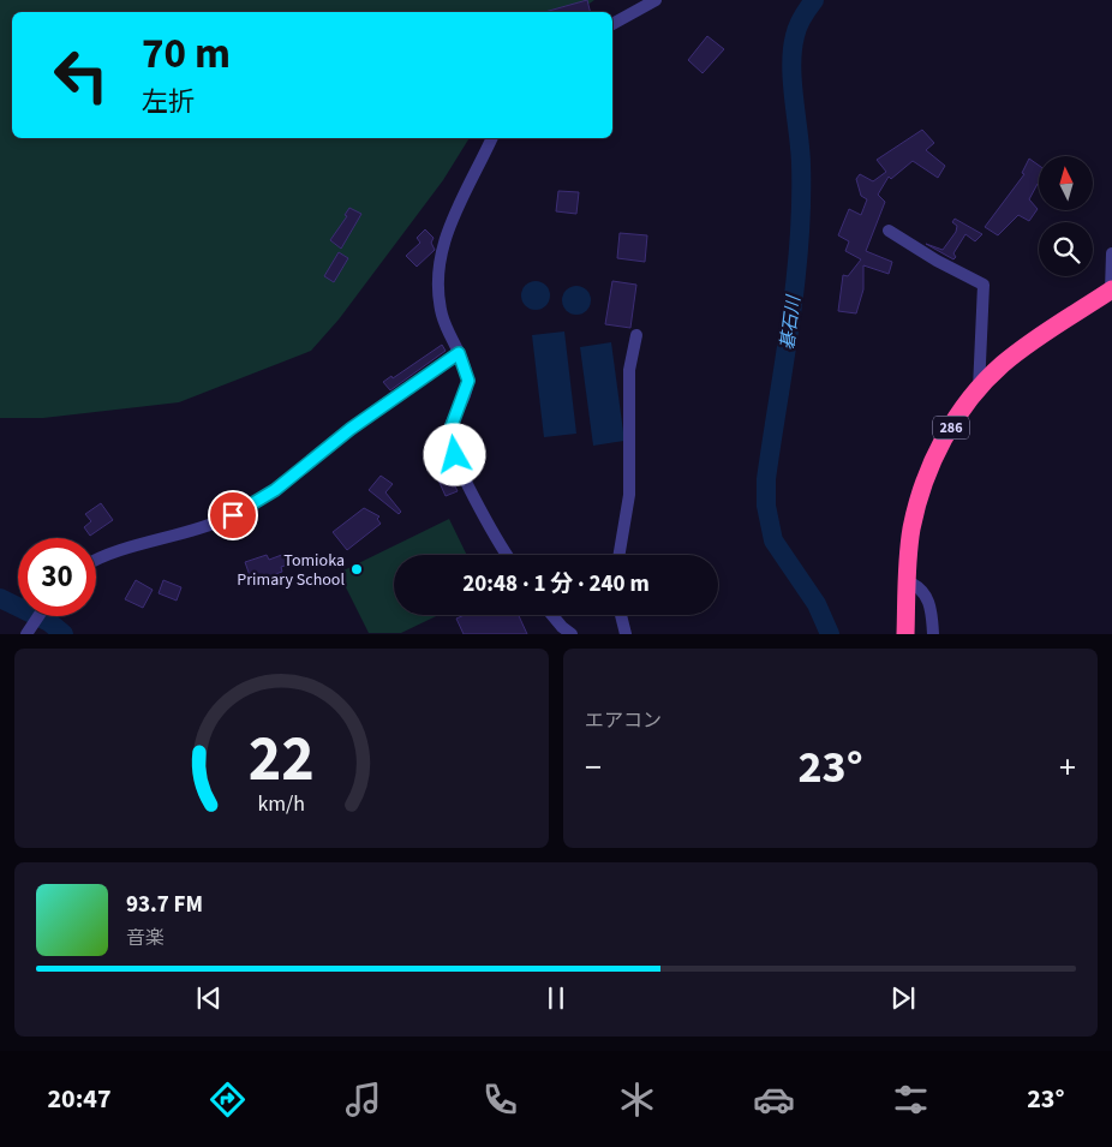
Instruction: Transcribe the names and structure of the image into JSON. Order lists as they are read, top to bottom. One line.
{"streets":{"highway":["286"]},"water":["碁石川"],"places":["Tomioka Primary School"],"north":"top","page":{"turn":["70 m","左折"],"limit":"30","trip":"20:48 · 1 分 · 240 m","tile":"エアコン","heat":["−","23°","+"],"song":["93.7 FM","音楽"],"tabs":["20:47","23°"],"gauge":["22","km/h"]}}
